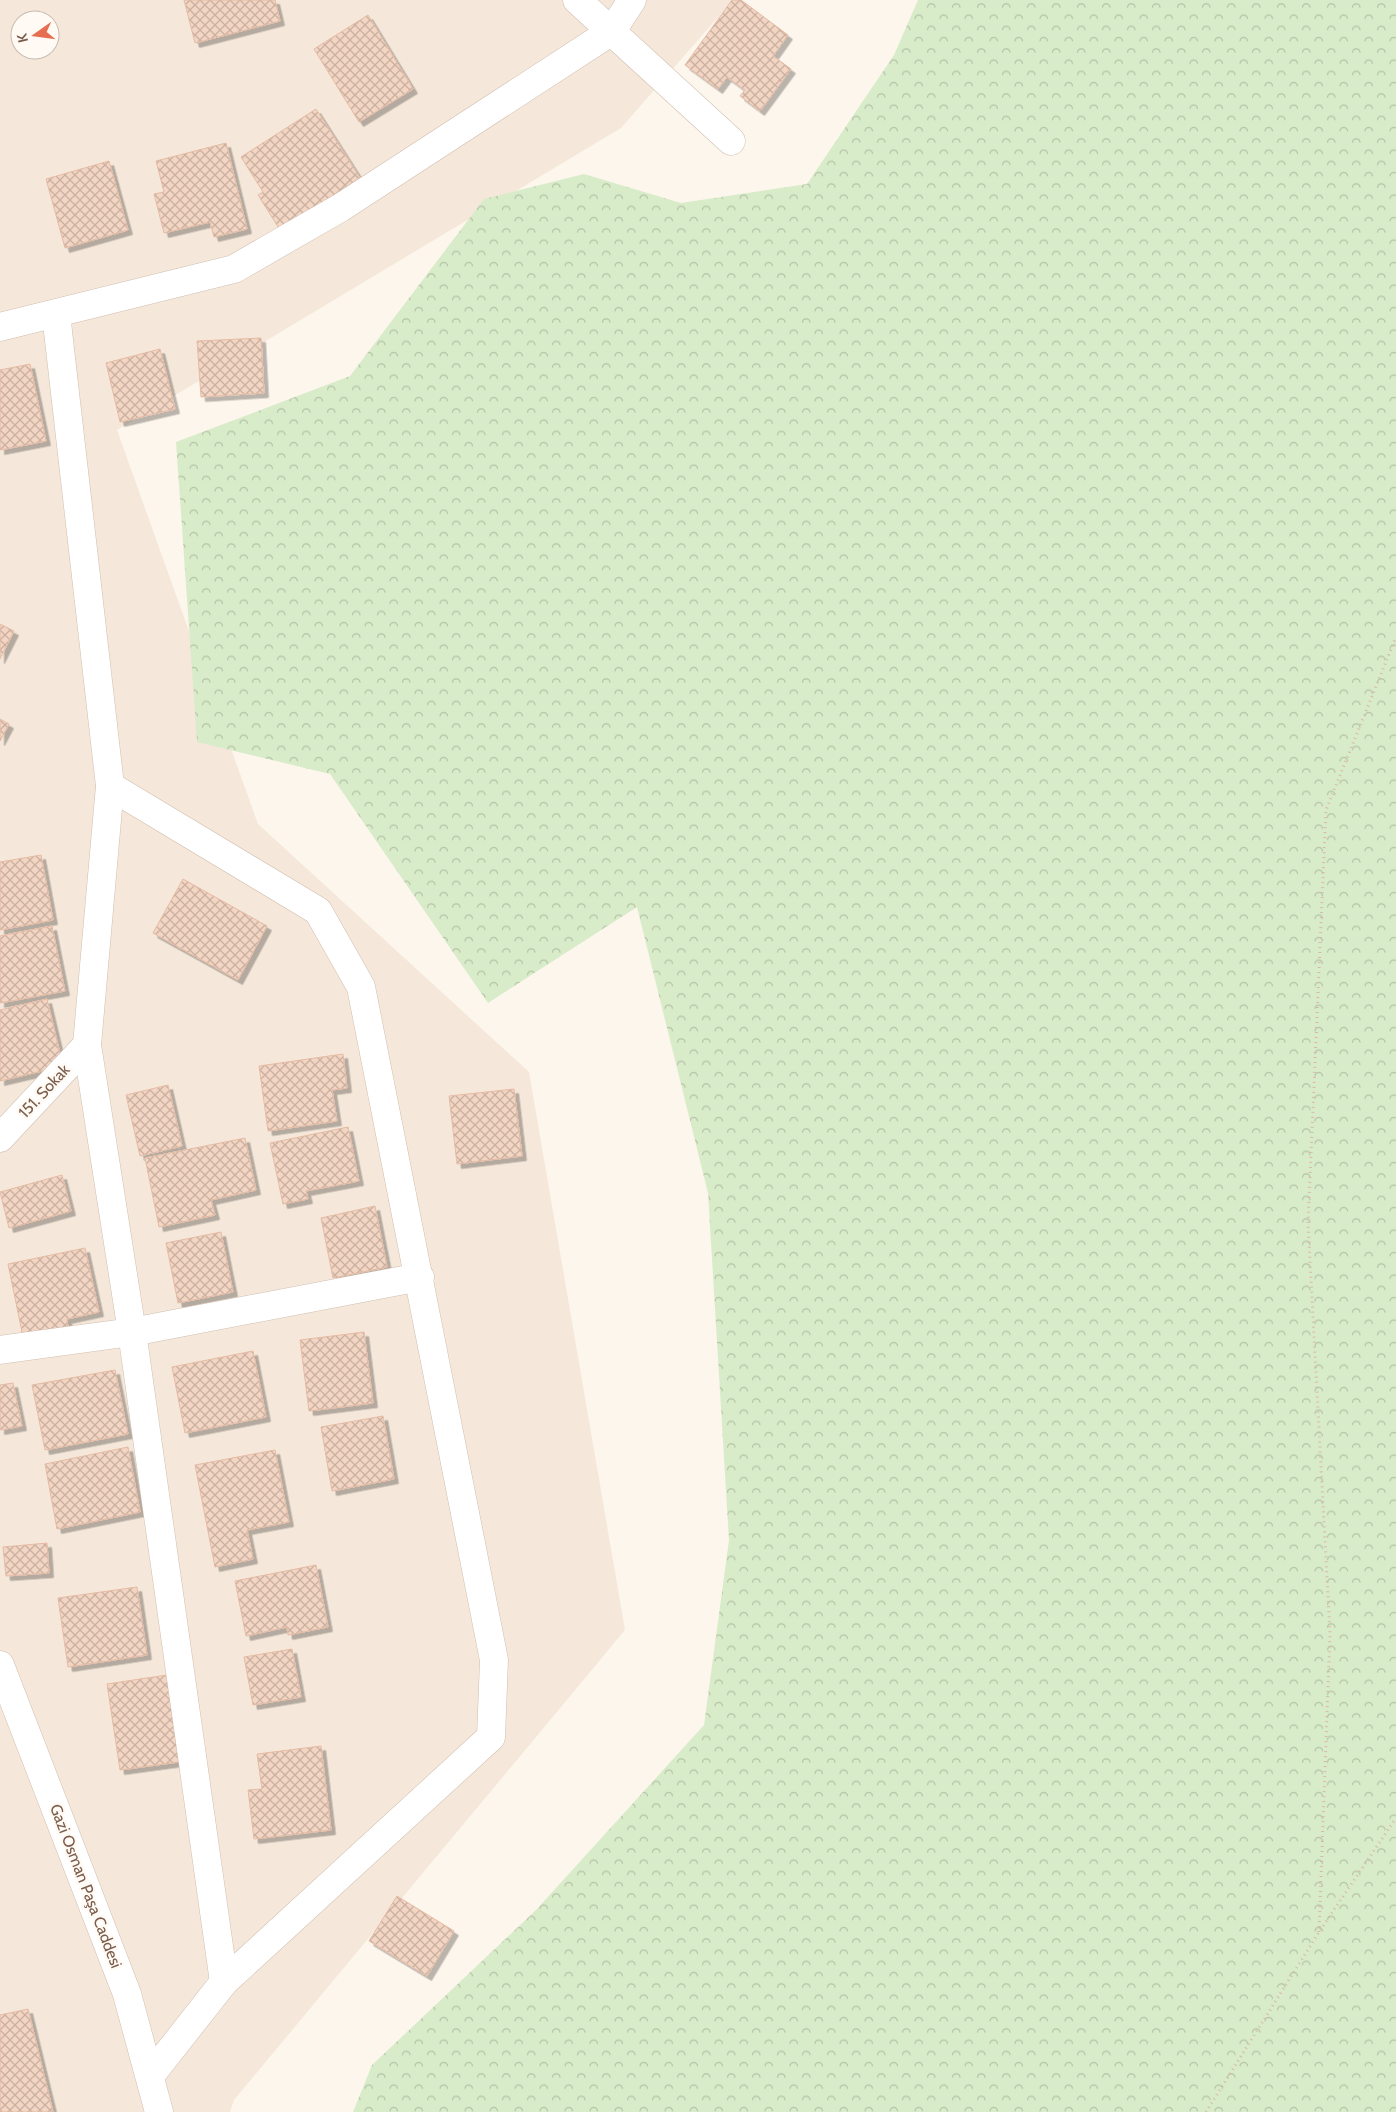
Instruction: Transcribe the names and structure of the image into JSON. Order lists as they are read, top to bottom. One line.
{"streets":{"street":["151. Sokak","Gazi Osman Paşa Caddesi"]},"north":"left"}
